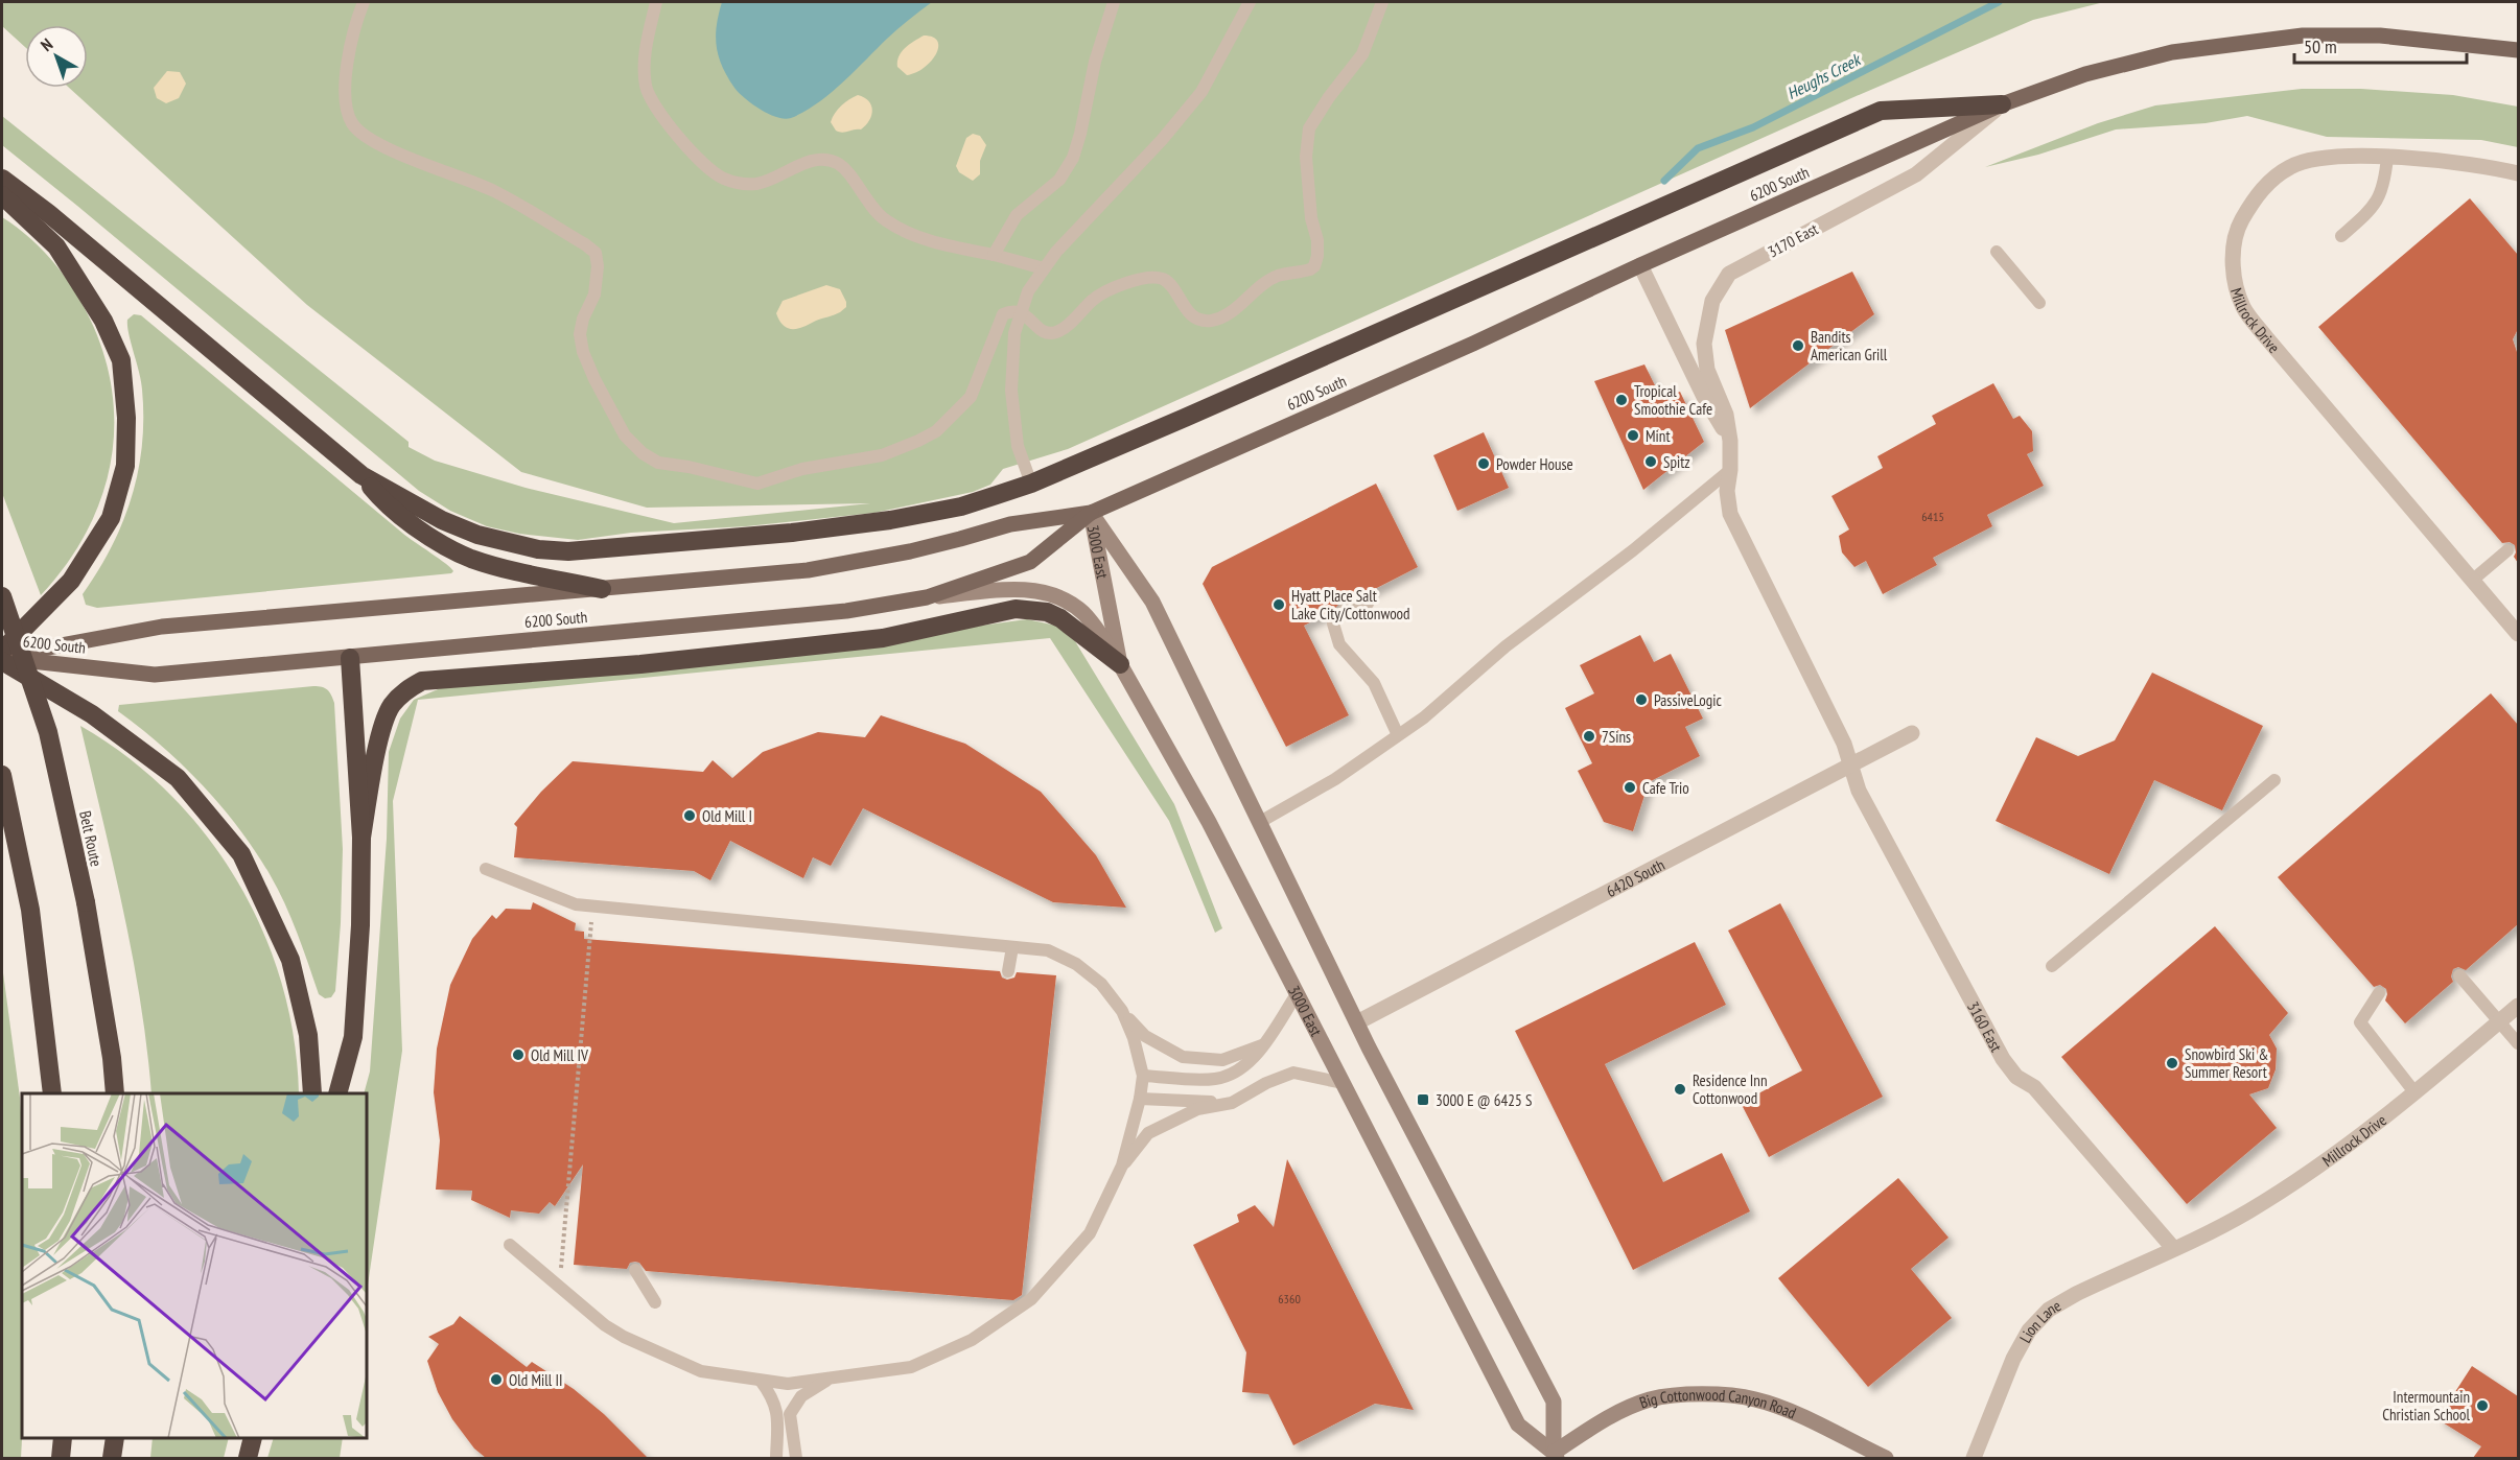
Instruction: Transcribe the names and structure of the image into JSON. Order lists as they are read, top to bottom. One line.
{"streets":{"highway":["Belt Route"],"main road":["6200 South","3000 East","Big Cottonwood Canyon Road"],"street":["3170 East","Millrock Drive","6420 South","3160 East","Lion Lane"]},"crossings":[["6200 South","3170 East"],["6200 South","3000 East"],["3170 East","6420 South"],["3170 East","3160 East"],["Millrock Drive","3160 East"],["Millrock Drive","Lion Lane"],["3000 East","6420 South"],["3000 East","Big Cottonwood Canyon Road"],["6420 South","3160 East"],["3160 East","Lion Lane"]],"water":["Heughs Creek"],"places":{"other":["Bandits American Grill","Tropical Smoothie Cafe","Mint","Spitz","Powder House","Hyatt Place Salt Lake City/Cottonwood","PassiveLogic","7Sins","Cafe Trio","Old Mill I","Old Mill IV","Snowbird Ski & Summer Resort","Residence Inn Cottonwood","Old Mill II","Intermountain Christian School"],"transit":["3000 E @ 6425 S"]},"house_numbers":["6415","6360"],"scale_bar":"50 m","north":"top left"}
